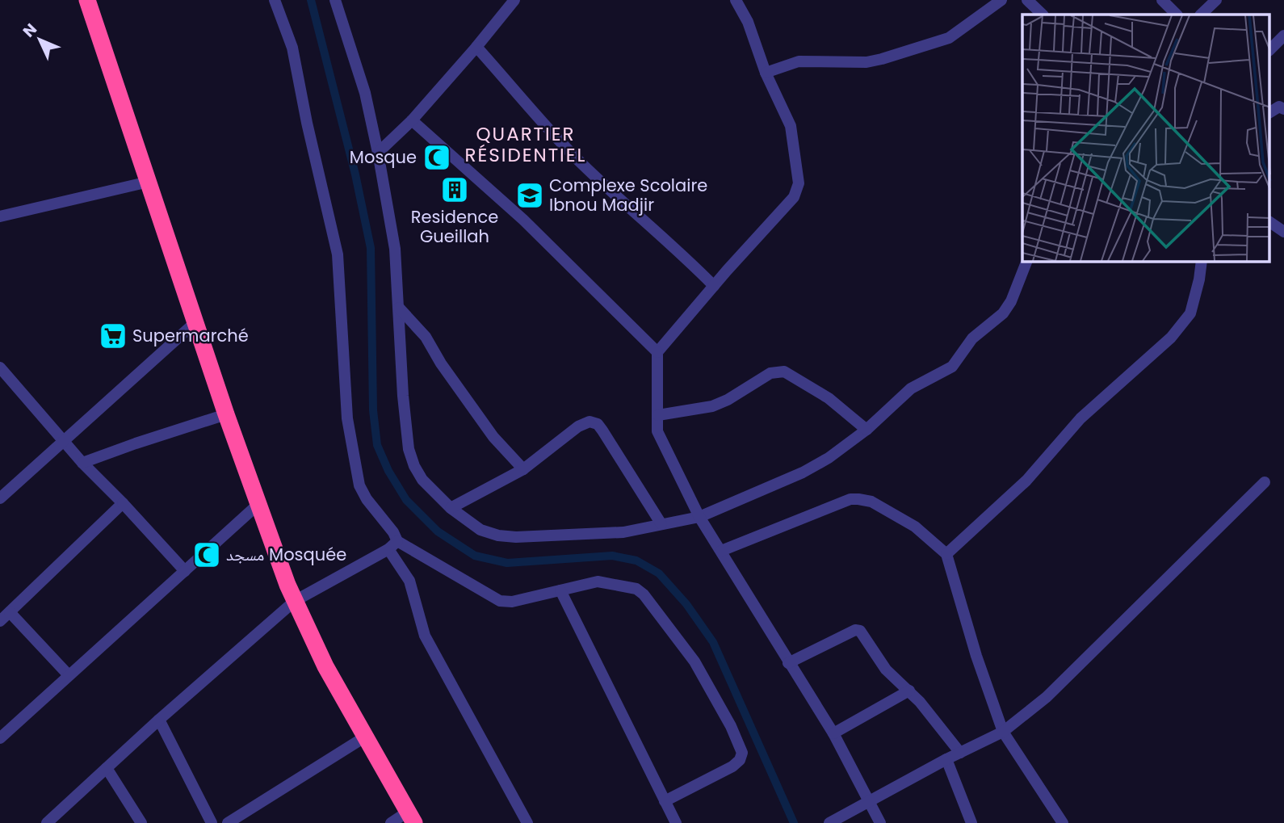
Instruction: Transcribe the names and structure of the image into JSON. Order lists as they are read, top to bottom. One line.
{"districts":["QUARTIER RÉSIDENTIEL"],"places":{"mosque":["Mosque","مسجد Mosquée"],"building":["Residence Gueillah"],"school or university":["Complexe Scolaire Ibnou Madjir"],"supermarket":["Supermarché"]},"north":"top left"}
